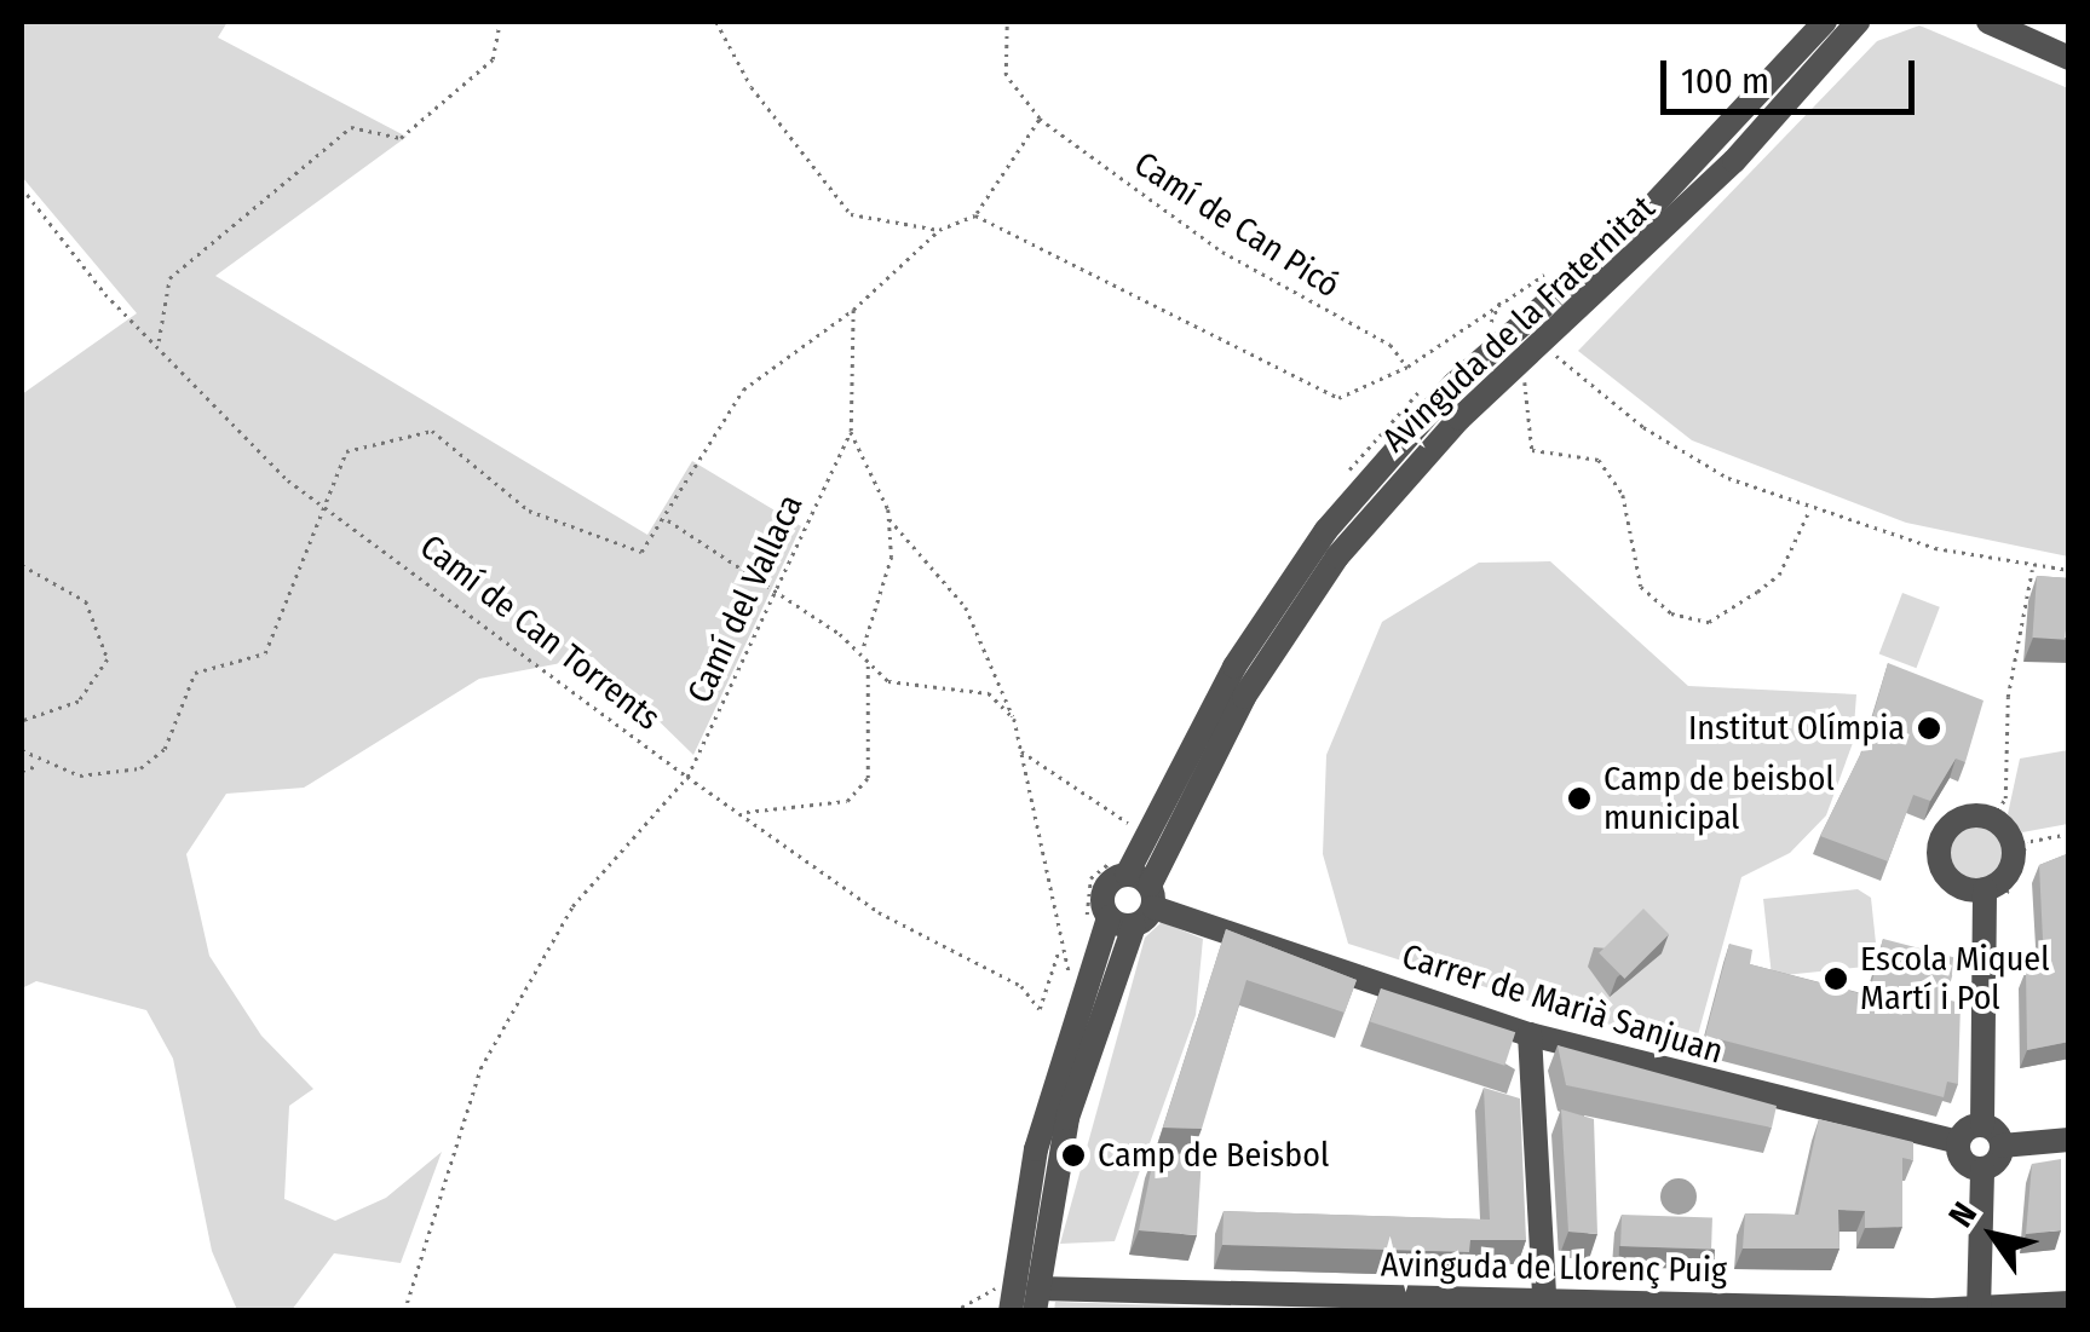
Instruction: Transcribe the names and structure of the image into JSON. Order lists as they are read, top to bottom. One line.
{"streets":{"street":["Avinguda de la Fraternitat","Carrer de Marià Sanjuan","Avinguda de Llorenç Puig"],"path":["Camí de Can Picó","Camí del Vallaca","Camí de Can Torrents"]},"crossings":[["Avinguda de la Fraternitat","Carrer de Marià Sanjuan"],["Avinguda de la Fraternitat","Avinguda de Llorenç Puig"],["Camí del Vallaca","Camí de Can Torrents"]],"places":["Institut Olímpia","Camp de beisbol municipal","Escola Miquel Martí i Pol","Camp de Beisbol"],"scale_bar":"100 m","north":"top left"}
